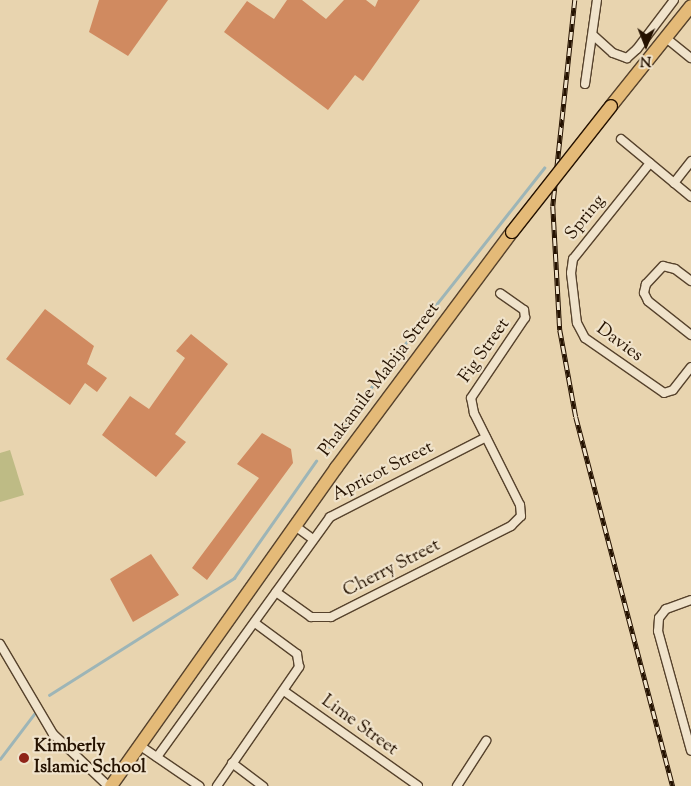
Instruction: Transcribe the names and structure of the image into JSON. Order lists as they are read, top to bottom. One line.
{"streets":{"highway":["Phakamile Mabija Street"],"street":["Spring","Davies","Fig Street","Apricot Street","Cherry Street","Lime Street"]},"crossings":[["Spring","Davies"],["Fig Street","Apricot Street"],["Fig Street","Cherry Street"],["Apricot Street","Cherry Street"]],"places":["Kimberly Islamic School"],"north":"bottom"}
